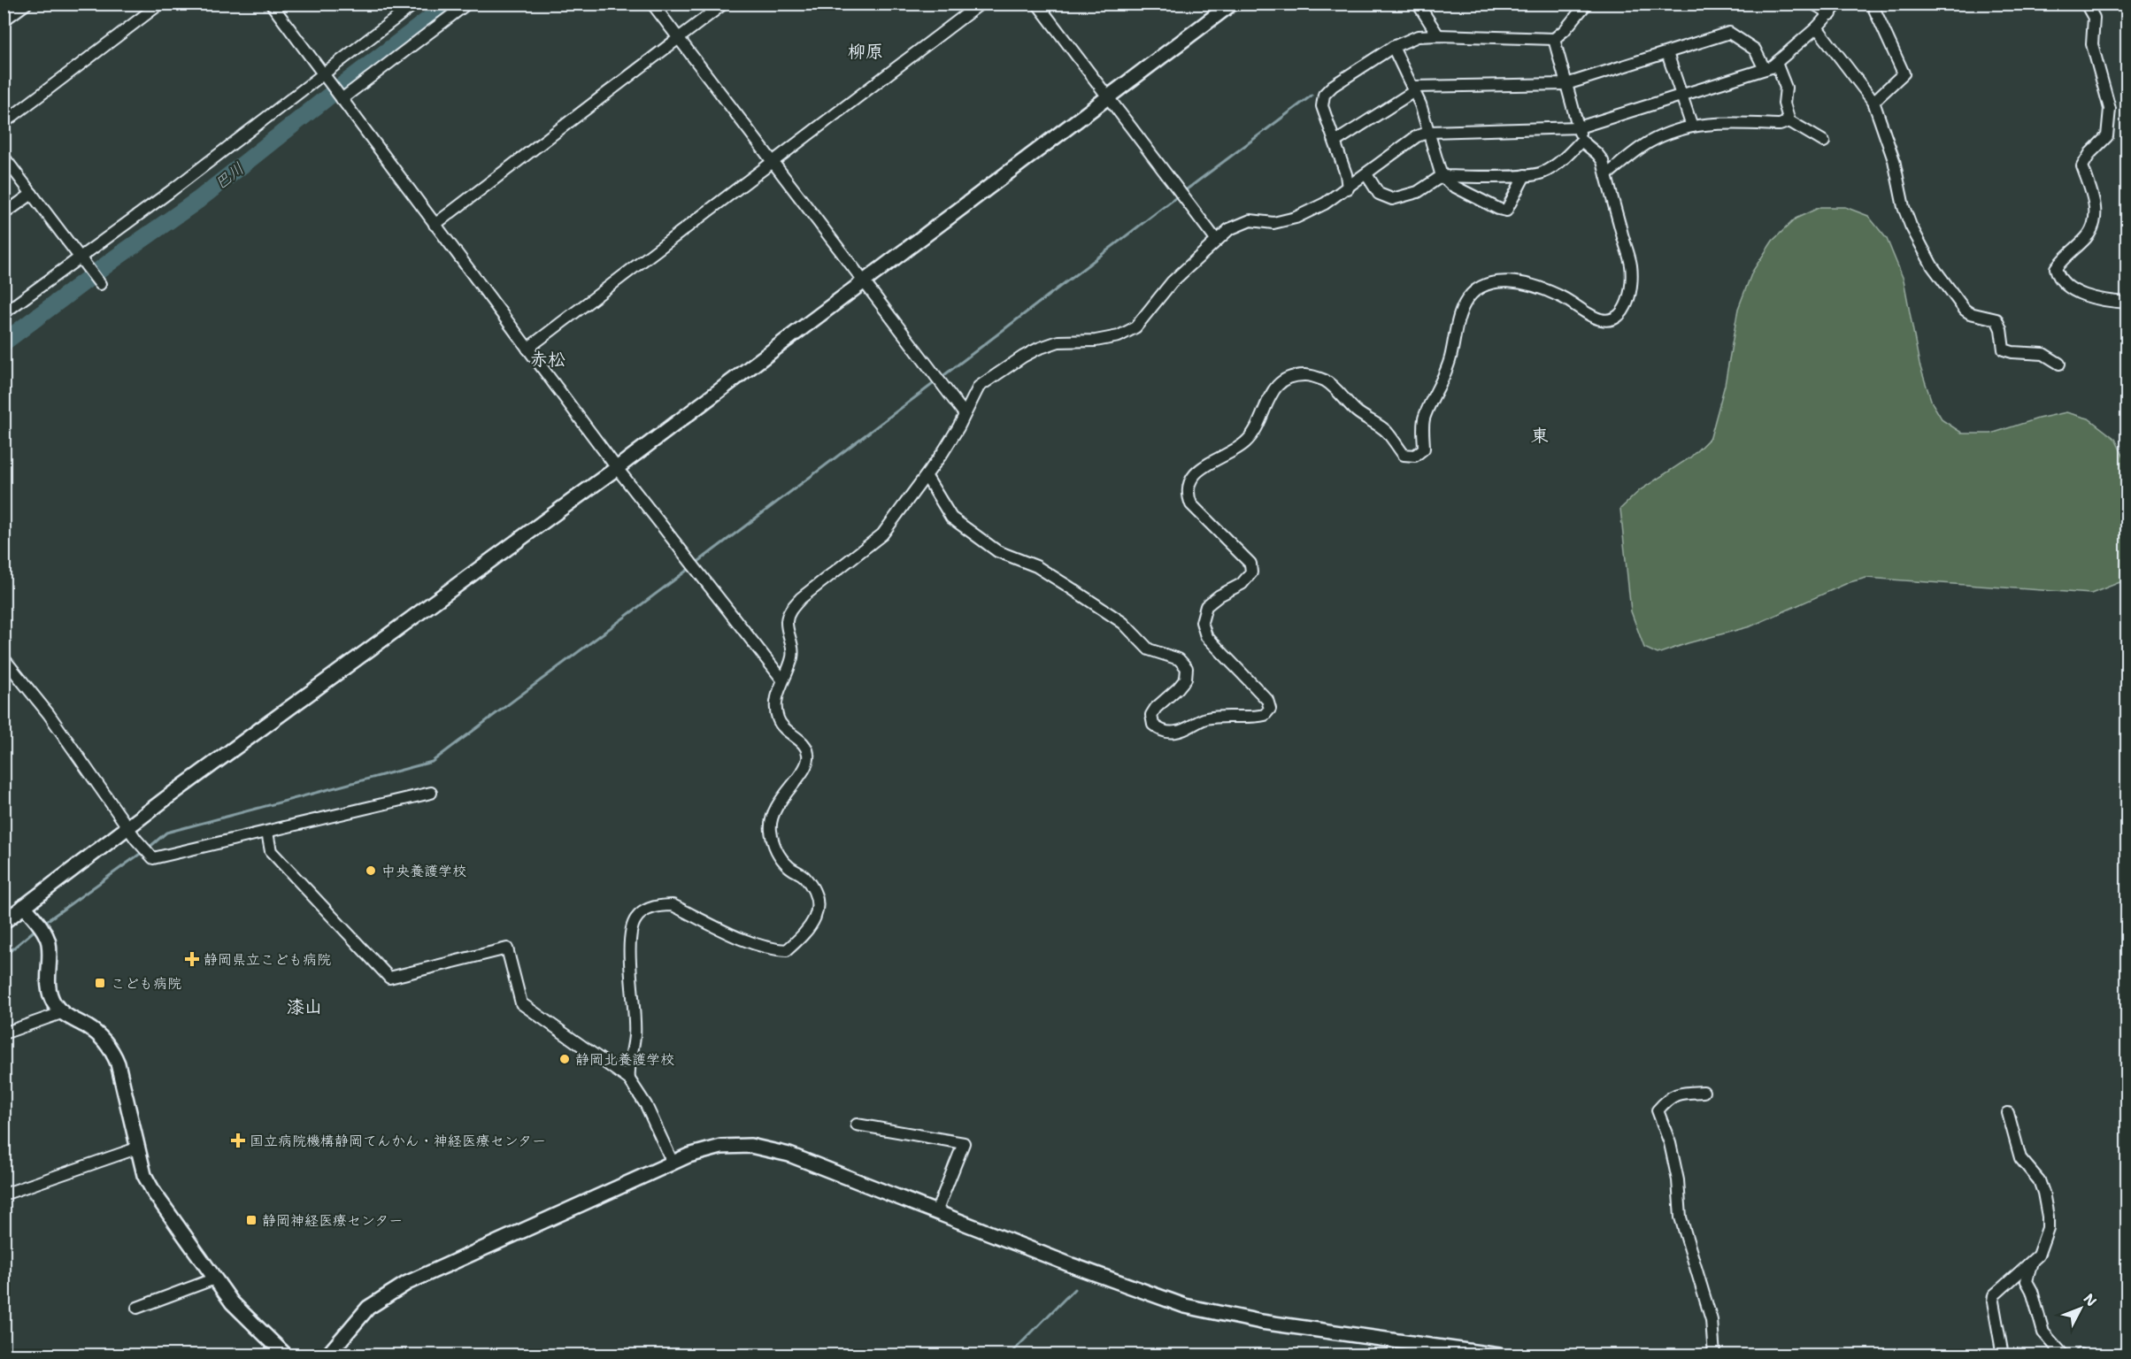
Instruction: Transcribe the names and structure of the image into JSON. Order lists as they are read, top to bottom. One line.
{"districts":["柳原","赤松","東","漆山"],"water":["巴川"],"places":{"other":["中央養護学校","静岡北養護学校"],"health":["静岡県立こども病院","国立病院機構静岡てんかん・神経医療センター"],"transit":["こども病院","静岡神経医療センター"]},"north":"top right"}
